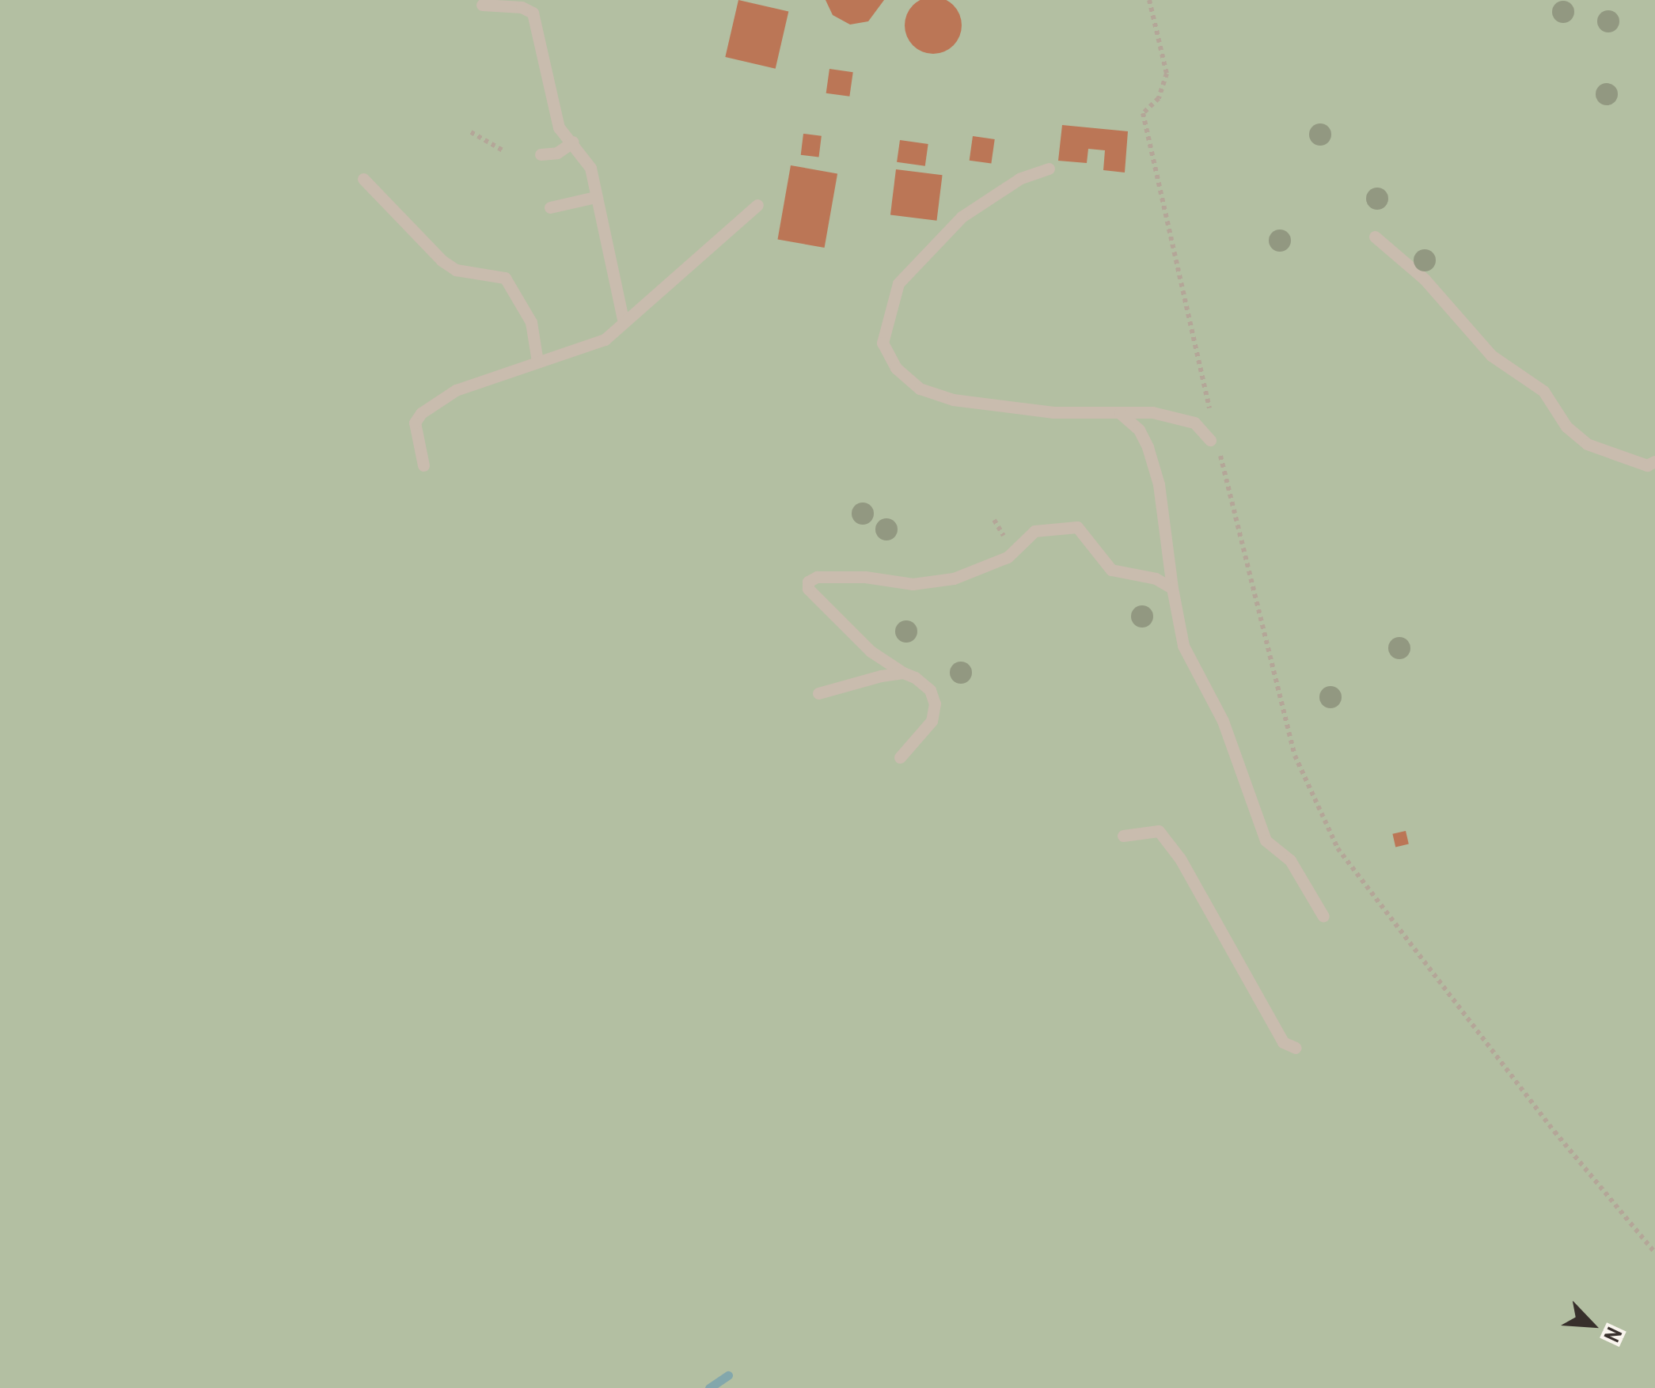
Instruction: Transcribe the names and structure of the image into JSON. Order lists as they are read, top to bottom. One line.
{"north":"bottom right"}
